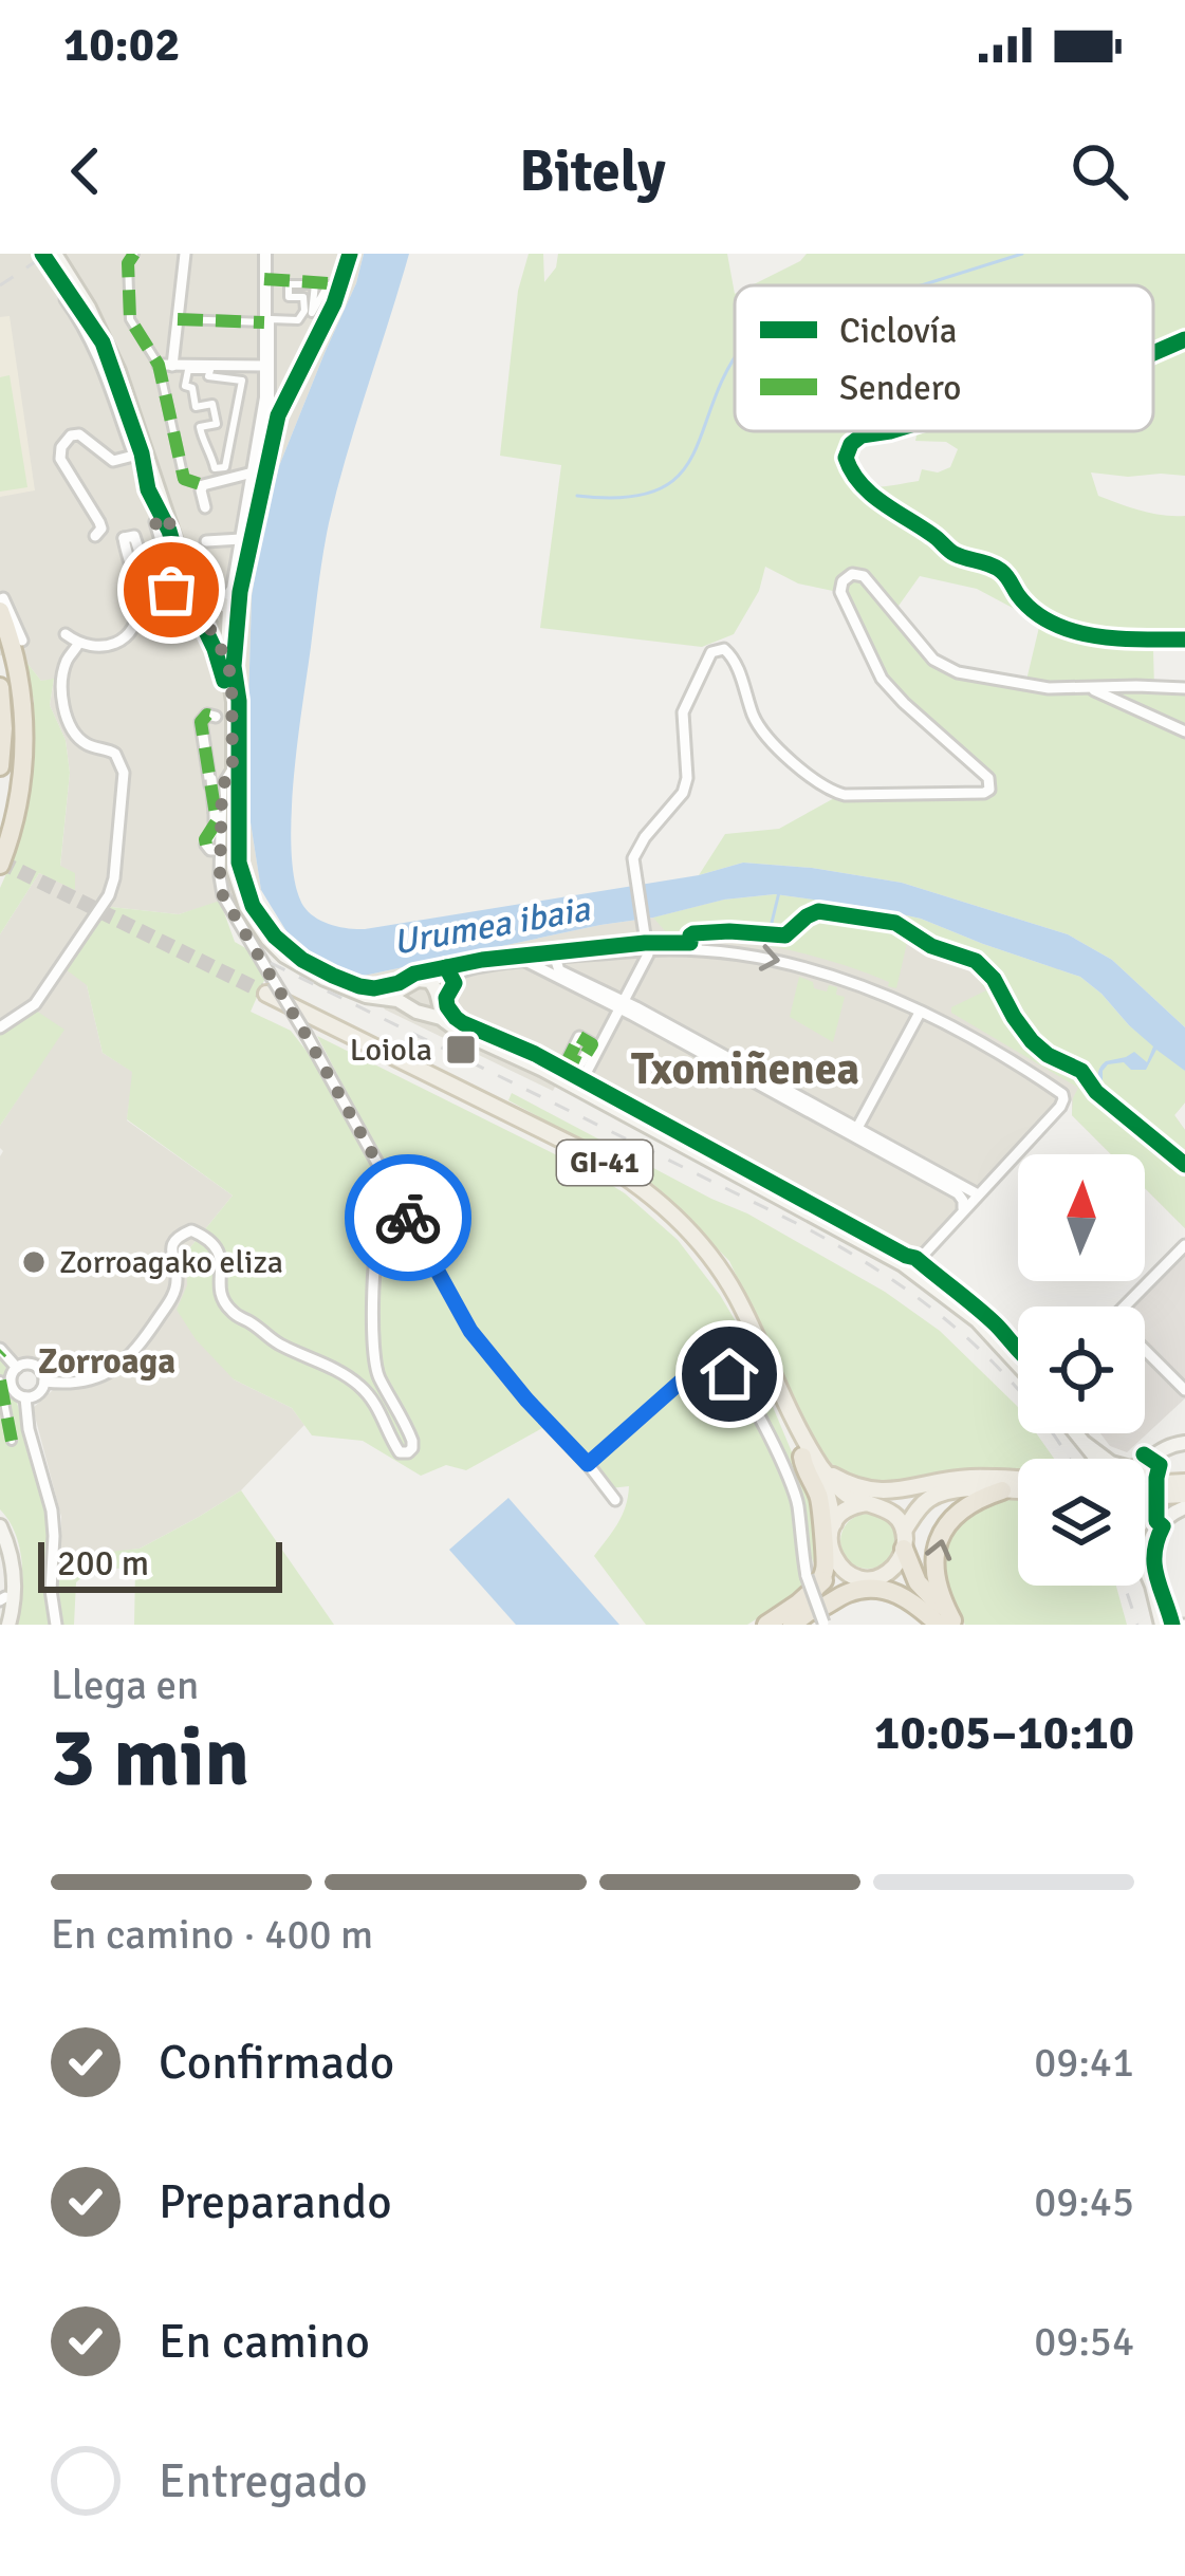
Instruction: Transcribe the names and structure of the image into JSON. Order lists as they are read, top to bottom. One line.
{"streets":{"highway":["GI-41"]},"districts":["Txomiñenea","Zorroaga"],"water":["Urumea ibaia"],"places":{"transit":["Loiola"],"other":["Zorroagako eliza"]},"legend":["Ciclovía","Sendero"],"scale_bar":"200 m","north":"top","page":{"status":"10:02","header":"Bitely","scale":"200 m","heading":["3 min","Llega en","10:05–10:10"],"bar":"En camino · 400 m","list":[["Confirmado","09:41"],["Preparando","09:45"],["En camino","09:54"],"Entregado"]}}
